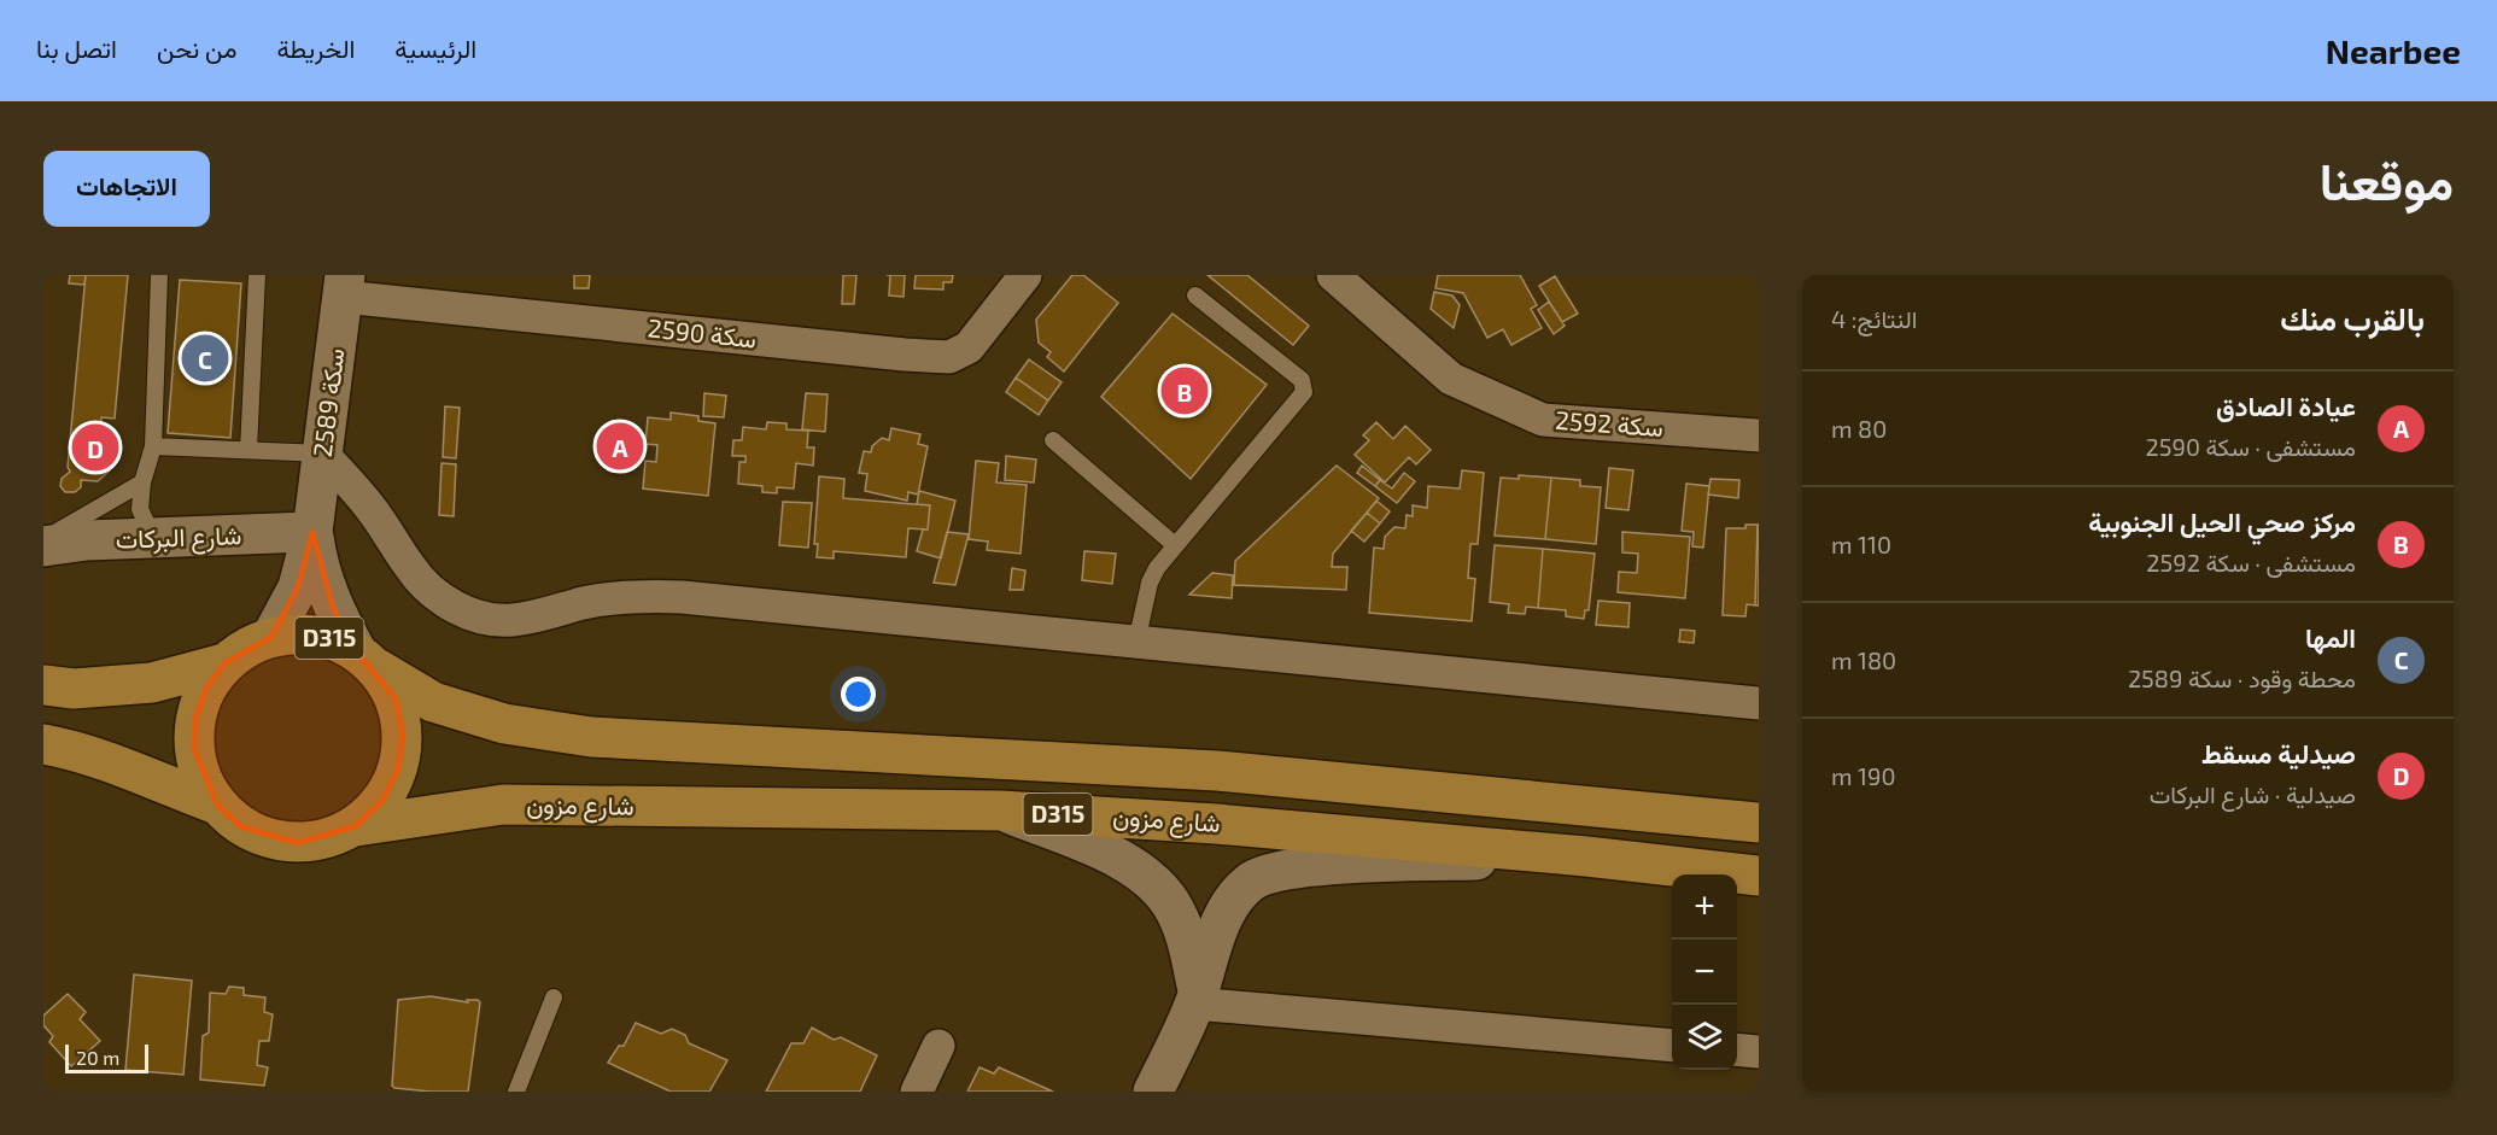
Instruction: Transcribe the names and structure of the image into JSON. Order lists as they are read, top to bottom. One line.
{"streets":{"main road":["D315","شارع مزون"],"street":["سكة 2590","سكة 2589","سكة 2592","شارع البركات"]},"crossings":[["سكة 2590","سكة 2589"],["سكة 2589","شارع البركات"],["سكة 2589","D315"],["سكة 2589","شارع مزون"],["D315","شارع مزون"]],"scale_bar":"20 m","page":{"header":"Nearbee","nav":["الرئيسية","الخريطة","من نحن","اتصل بنا"],"title":"موقعنا","buttons":"الاتجاهات","heading":["بالقرب منك","النتائج: 4"],"pins":["C","B","A","D"],"list":[{"mark":"A","name":"عيادة الصادق","note":"مستشفى · سكة 2590","value":"80 m"},{"mark":"B","name":"مركز صحي الحيل الجنوبية","note":"مستشفى · سكة 2592","value":"110 m"},{"mark":"C","name":"المها","note":"محطة وقود · سكة 2589","value":"180 m"},{"mark":"D","name":"صيدلية مسقط","note":"صيدلية · شارع البركات","value":"190 m"}],"map_buttons":["+","−"],"scale":"20 m"}}
